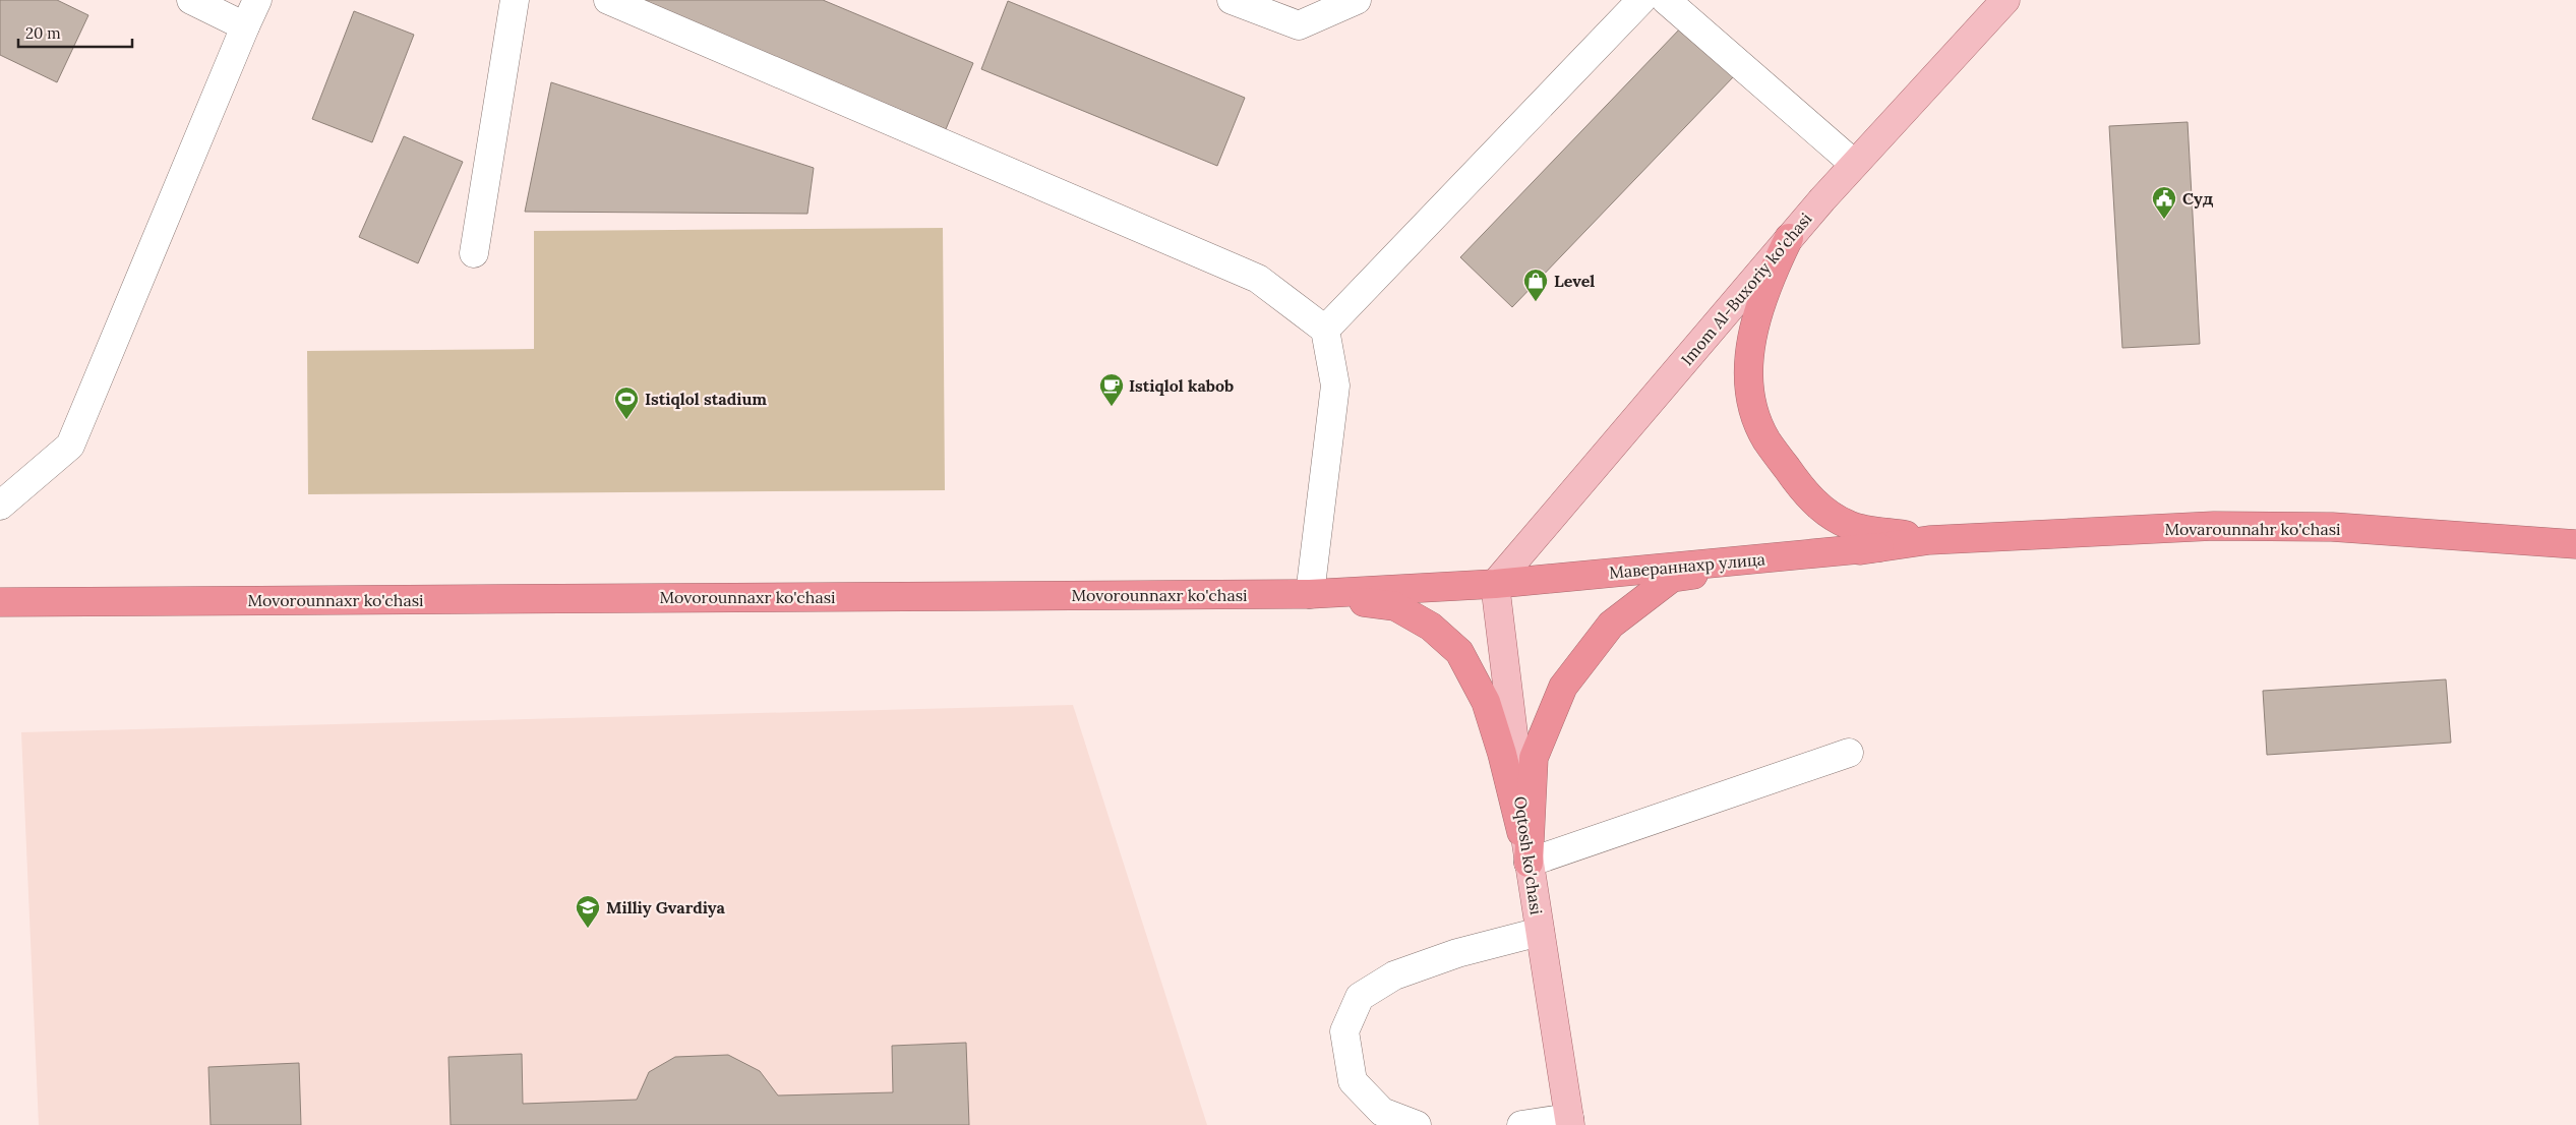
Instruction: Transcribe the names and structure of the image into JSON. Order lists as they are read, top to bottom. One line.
{"streets":{"highway":["Movarounnahr ko'chasi","Мавераннахр улица","Movorounnaxr ko'chasi"],"main road":["Imom Al-Buxoriy ko'chasi","Oqtosh ko'chasi"]},"crossings":[["Imom Al-Buxoriy ko'chasi","Мавераннахр улица"],["Imom Al-Buxoriy ko'chasi","Movorounnaxr ko'chasi"],["Imom Al-Buxoriy ko'chasi","Oqtosh ko'chasi"],["Мавераннахр улица","Movorounnaxr ko'chasi"],["Мавераннахр улица","Oqtosh ko'chasi"],["Movorounnaxr ko'chasi","Oqtosh ko'chasi"]],"places":{"public building":["Суд"],"shop":["Level"],"cafe":["Istiqlol kabob"],"sports":["Istiqlol stadium"],"school or university":["Milliy Gvardiya"]},"scale_bar":"20 m"}
